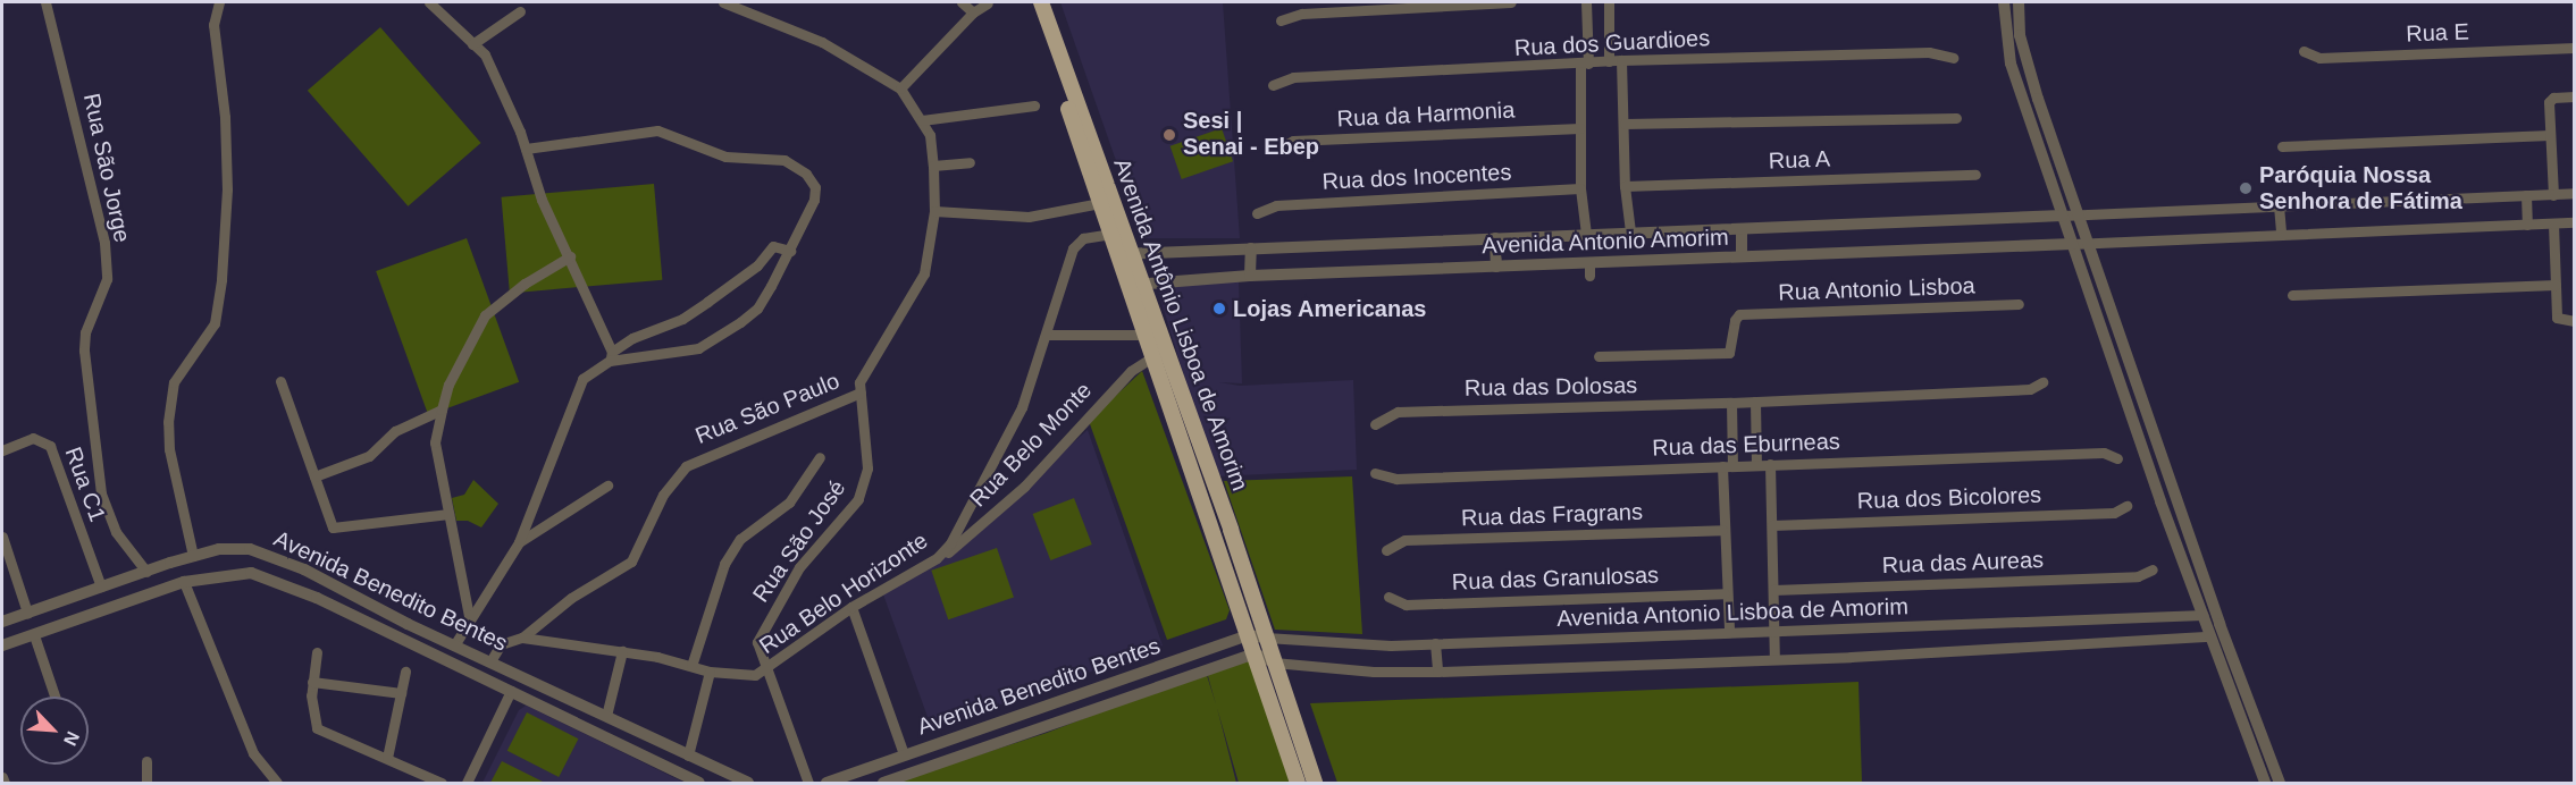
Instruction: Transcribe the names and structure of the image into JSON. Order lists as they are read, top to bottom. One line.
{"streets":{"main road":["Avenida Antônio Lisboa de Amorim"],"street":["Rua E","Rua dos Guardioes","Rua da Harmonia","Rua A","Rua São Jorge","Rua dos Inocentes","Avenida Antonio Amorim","Rua Antonio Lisboa","Rua das Dolosas","Rua São Paulo","Rua Belo Monte","Rua das Eburneas","Rua C1","Rua dos Bicolores","Rua das Fragrans","Rua São José","Rua das Aureas","Rua das Granulosas","Avenida Benedito Bentes","Rua Belo Horizonte","Avenida Antonio Lisboa de Amorim"]},"crossings":[["Rua dos Guardioes","Avenida Antonio Amorim"],["Rua da Harmonia","Avenida Antonio Amorim"],["Rua A","Avenida Antonio Amorim"],["Rua São Jorge","Avenida Benedito Bentes"],["Rua dos Inocentes","Avenida Antonio Amorim"],["Avenida Antonio Amorim","Avenida Antônio Lisboa de Amorim"],["Avenida Antônio Lisboa de Amorim","Rua Belo Monte"],["Avenida Antônio Lisboa de Amorim","Avenida Benedito Bentes"],["Avenida Antônio Lisboa de Amorim","Rua Belo Horizonte"],["Avenida Antônio Lisboa de Amorim","Avenida Antonio Lisboa de Amorim"],["Rua São Paulo","Rua São José"],["Rua São Paulo","Rua Belo Horizonte"],["Rua Belo Monte","Rua Belo Horizonte"],["Rua C1","Avenida Benedito Bentes"],["Rua São José","Rua Belo Horizonte"],["Avenida Benedito Bentes","Avenida Antonio Lisboa de Amorim"]],"places":["Sesi | Senai - Ebep","Paróquia Nossa Senhora de Fátima","Lojas Americanas"],"north":"bottom right"}
